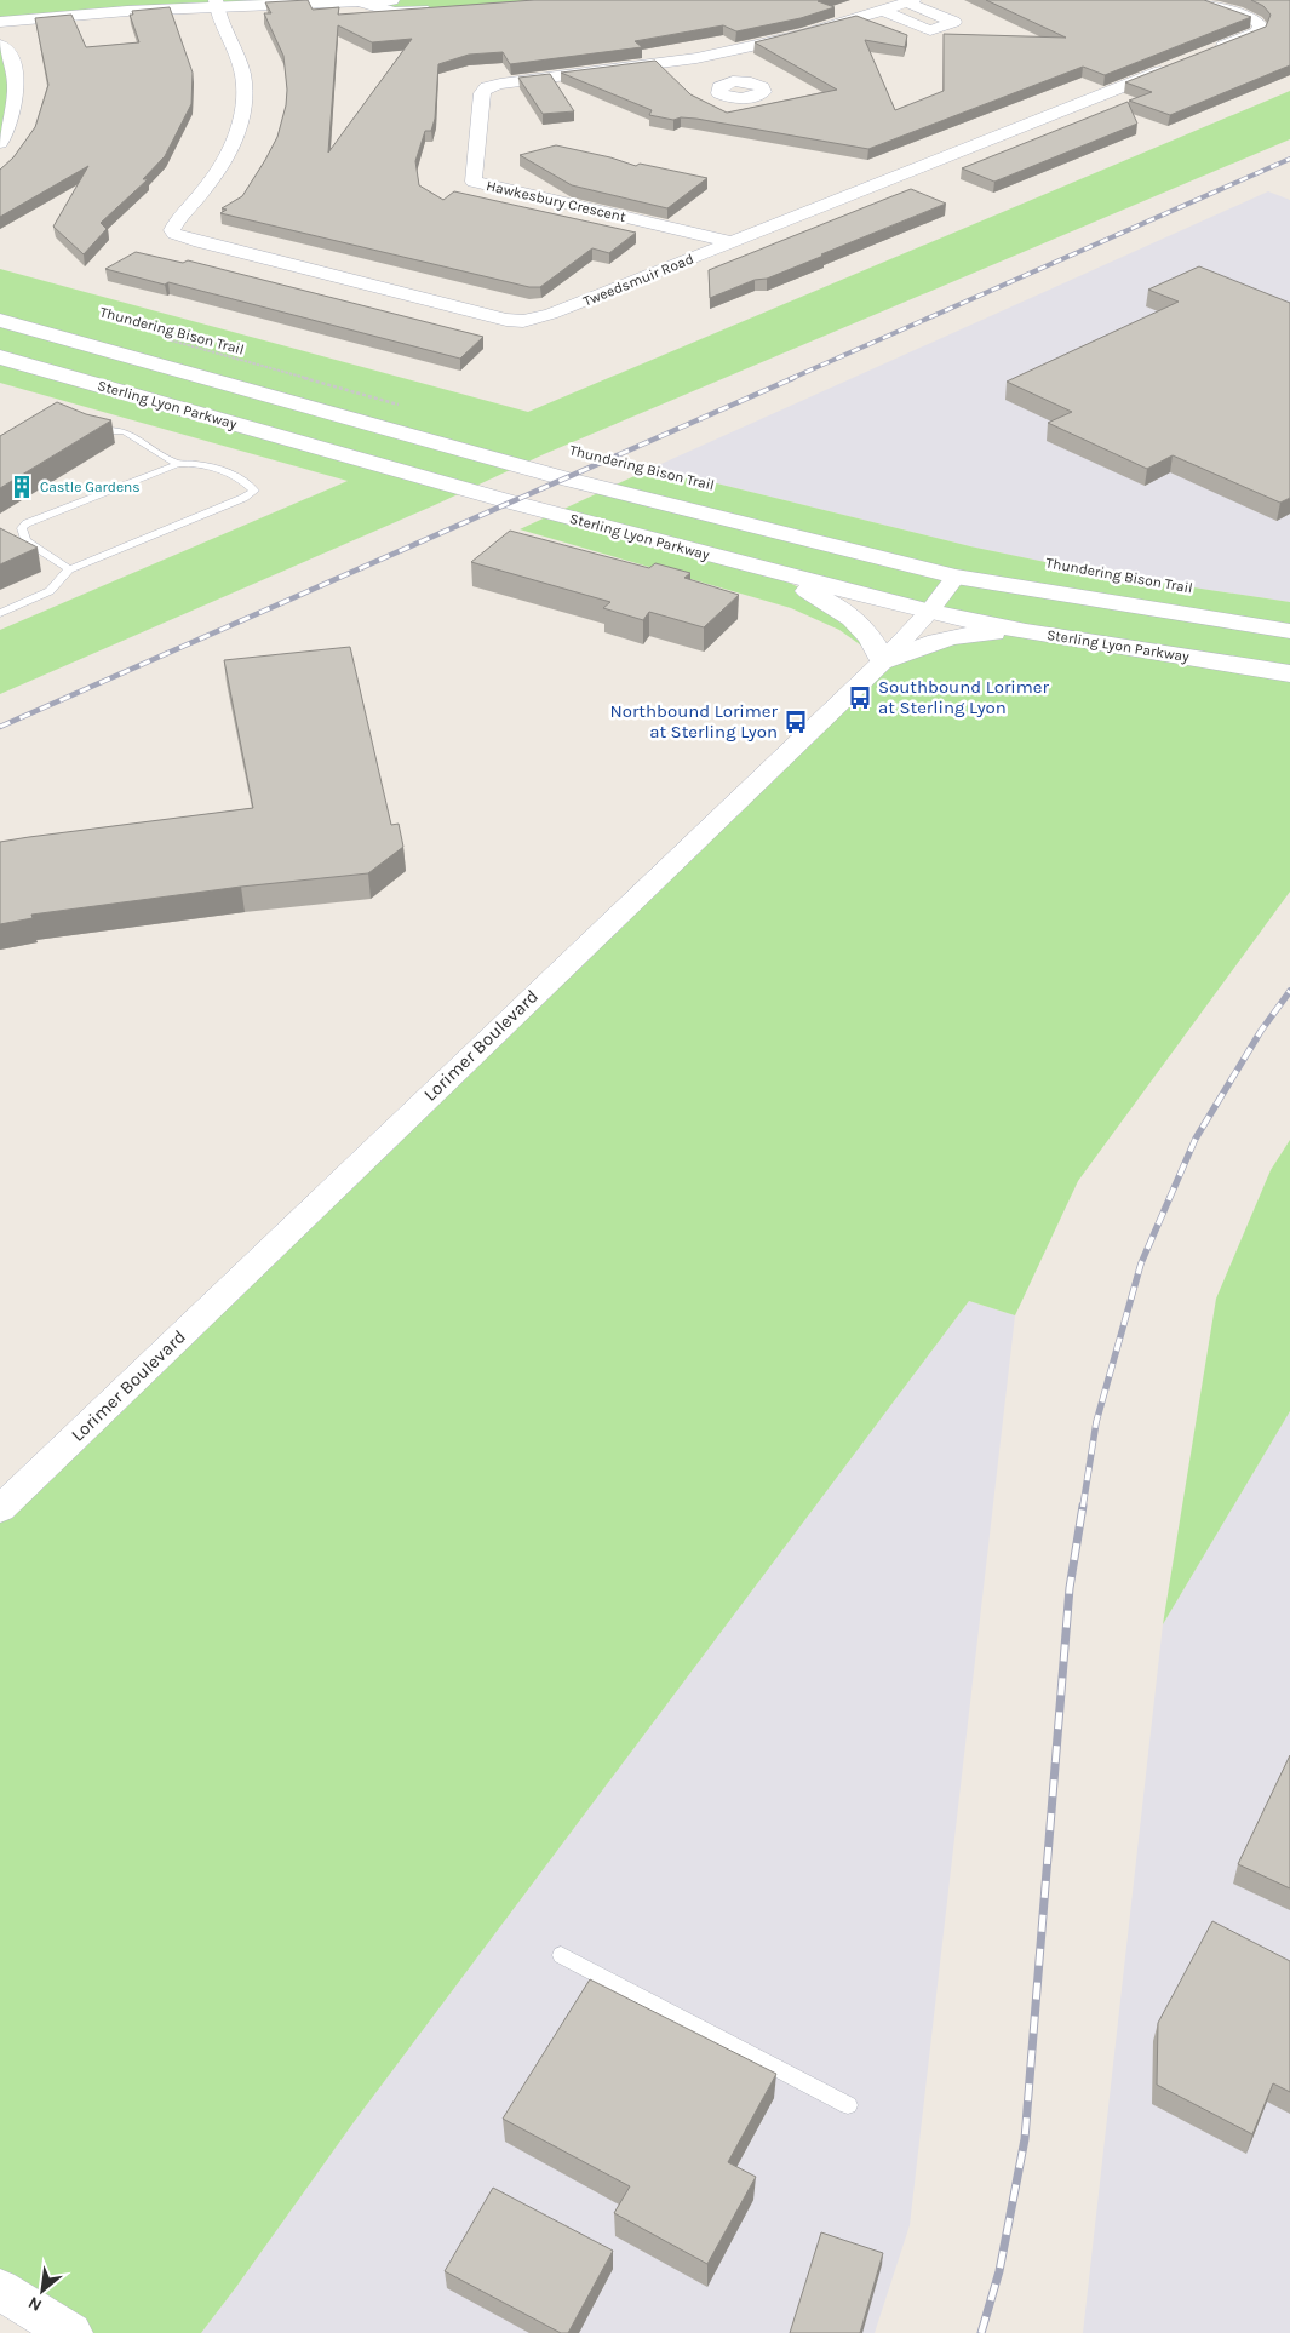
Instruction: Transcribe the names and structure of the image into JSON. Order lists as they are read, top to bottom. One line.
{"streets":{"main road":["Sterling Lyon Parkway"],"street":["Hawkesbury Crescent","Tweedsmuir Road","Lorimer Boulevard"],"path":["Thundering Bison Trail"]},"crossings":[["Hawkesbury Crescent","Tweedsmuir Road"],["Sterling Lyon Parkway","Lorimer Boulevard"]],"places":{"building":["Castle Gardens"],"bus stop":["Southbound Lorimer at Sterling Lyon","Northbound Lorimer at Sterling Lyon"]},"north":"bottom left"}
